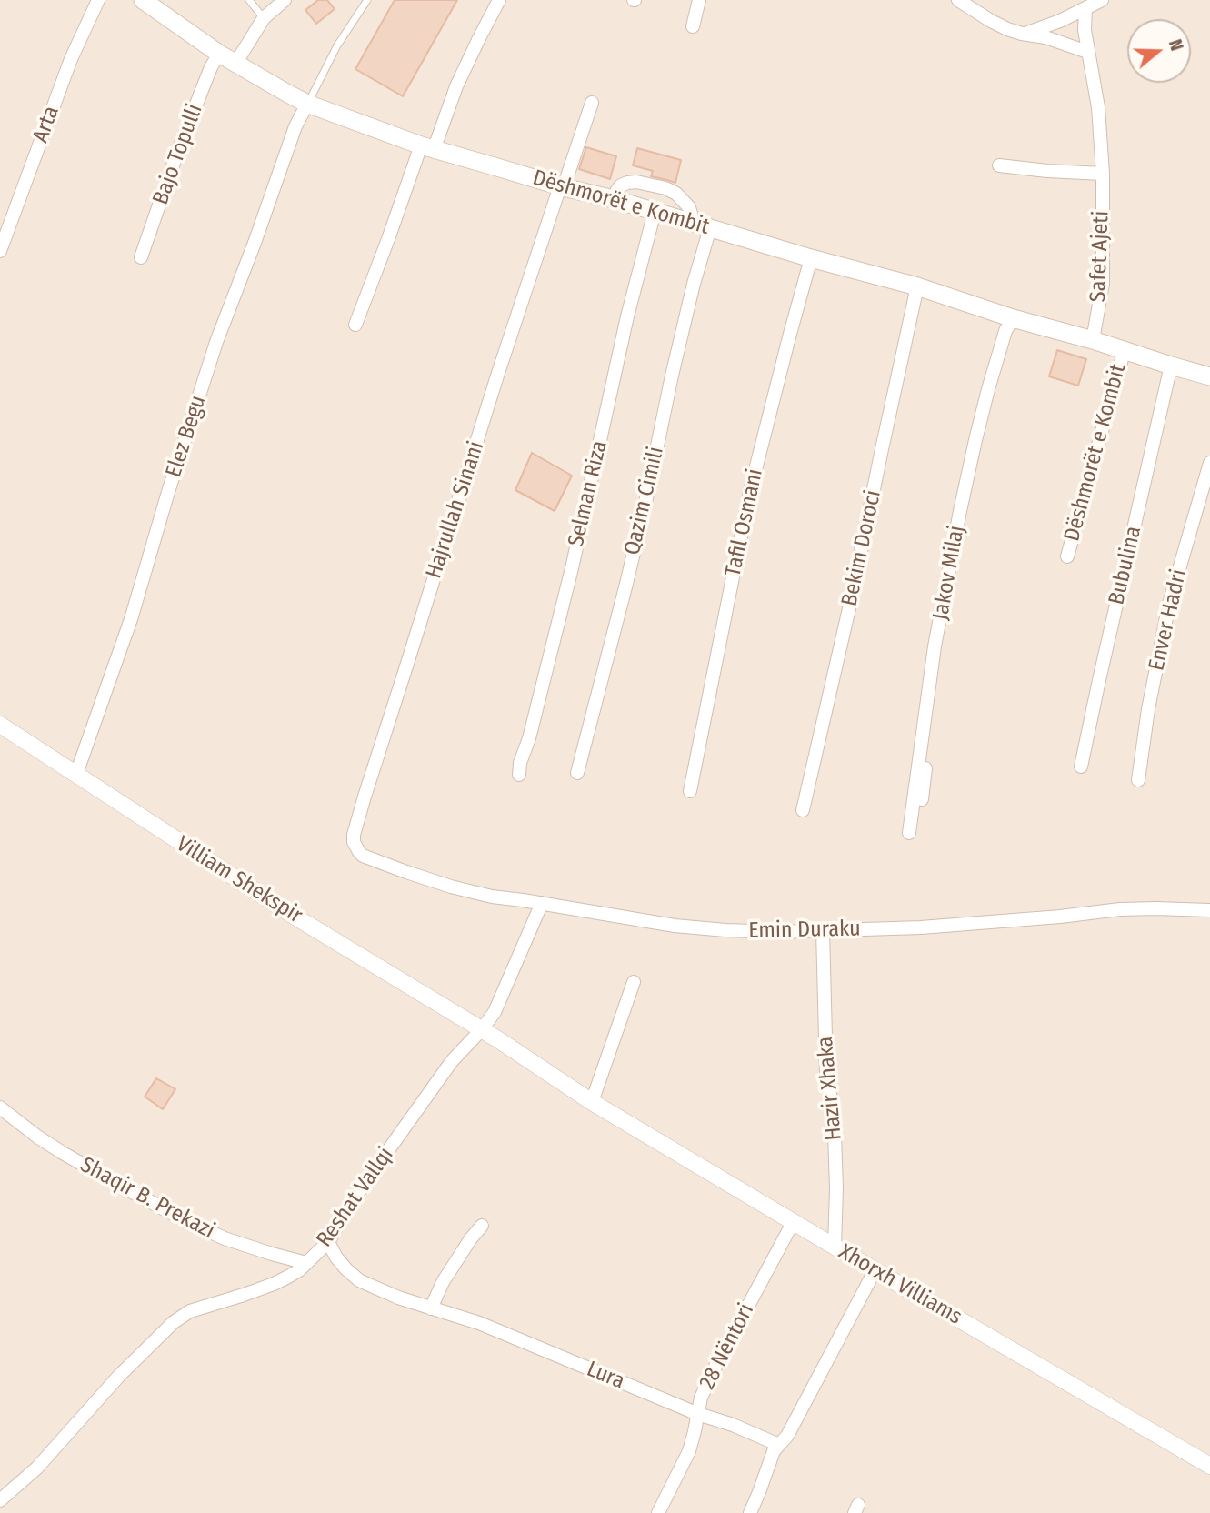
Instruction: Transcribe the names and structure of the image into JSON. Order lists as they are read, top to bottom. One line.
{"streets":{"main road":["Dëshmorët e Kombit"],"street":["Arta","Bajo Topulli","Safet Ajeti","Elez Begu","Selman Riza","Qazim Cimili","Hajrullah Sinani","Tafil Osmani","Bekim Doroci","Bubulina","Jakov Milaj","Enver Hadri","Villiam Shekspir","Emin Duraku","Hazir Xhaka","Reshat Vallqi","Shaqir B. Prekazi","Xhorxh Villiams","28 Nëntori","Lura"]},"crossings":[["Bajo Topulli","Dëshmorët e Kombit"],["Dëshmorët e Kombit","Safet Ajeti"],["Dëshmorët e Kombit","Elez Begu"],["Dëshmorët e Kombit","Selman Riza"],["Dëshmorët e Kombit","Qazim Cimili"],["Dëshmorët e Kombit","Hajrullah Sinani"],["Dëshmorët e Kombit","Tafil Osmani"],["Dëshmorët e Kombit","Bekim Doroci"],["Dëshmorët e Kombit","Bubulina"],["Dëshmorët e Kombit","Jakov Milaj"],["Elez Begu","Villiam Shekspir"],["Hajrullah Sinani","Emin Duraku"],["Villiam Shekspir","Reshat Vallqi"],["Villiam Shekspir","Xhorxh Villiams"],["Emin Duraku","Hazir Xhaka"],["Hazir Xhaka","Xhorxh Villiams"],["Reshat Vallqi","Shaqir B. Prekazi"],["Reshat Vallqi","Xhorxh Villiams"],["Reshat Vallqi","Lura"],["Xhorxh Villiams","28 Nëntori"],["28 Nëntori","Lura"]],"north":"right"}
